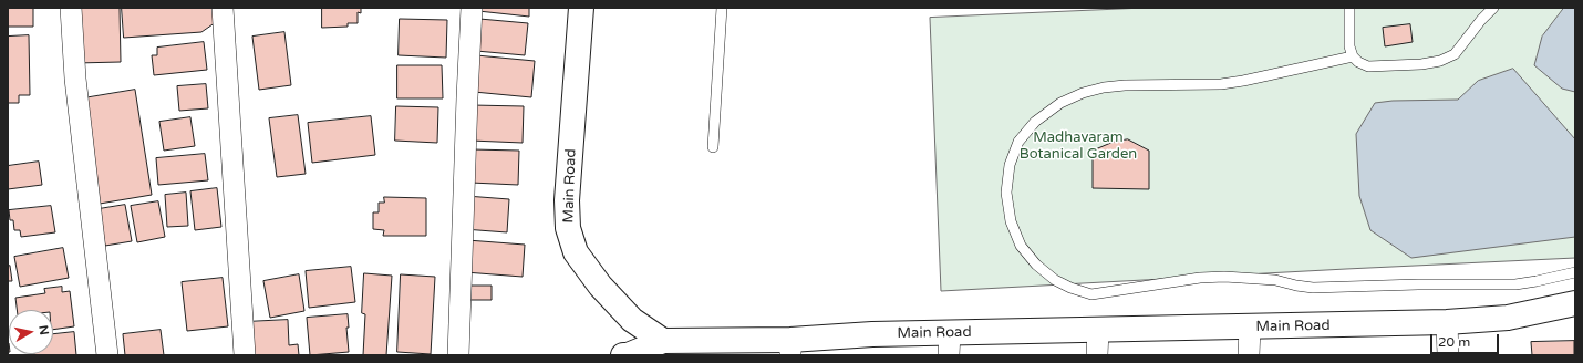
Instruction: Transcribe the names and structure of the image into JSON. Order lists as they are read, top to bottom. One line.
{"streets":{"street":["Main Road"]},"parks":["Madhavaram Botanical Garden"],"scale_bar":"20 m","north":"right"}
